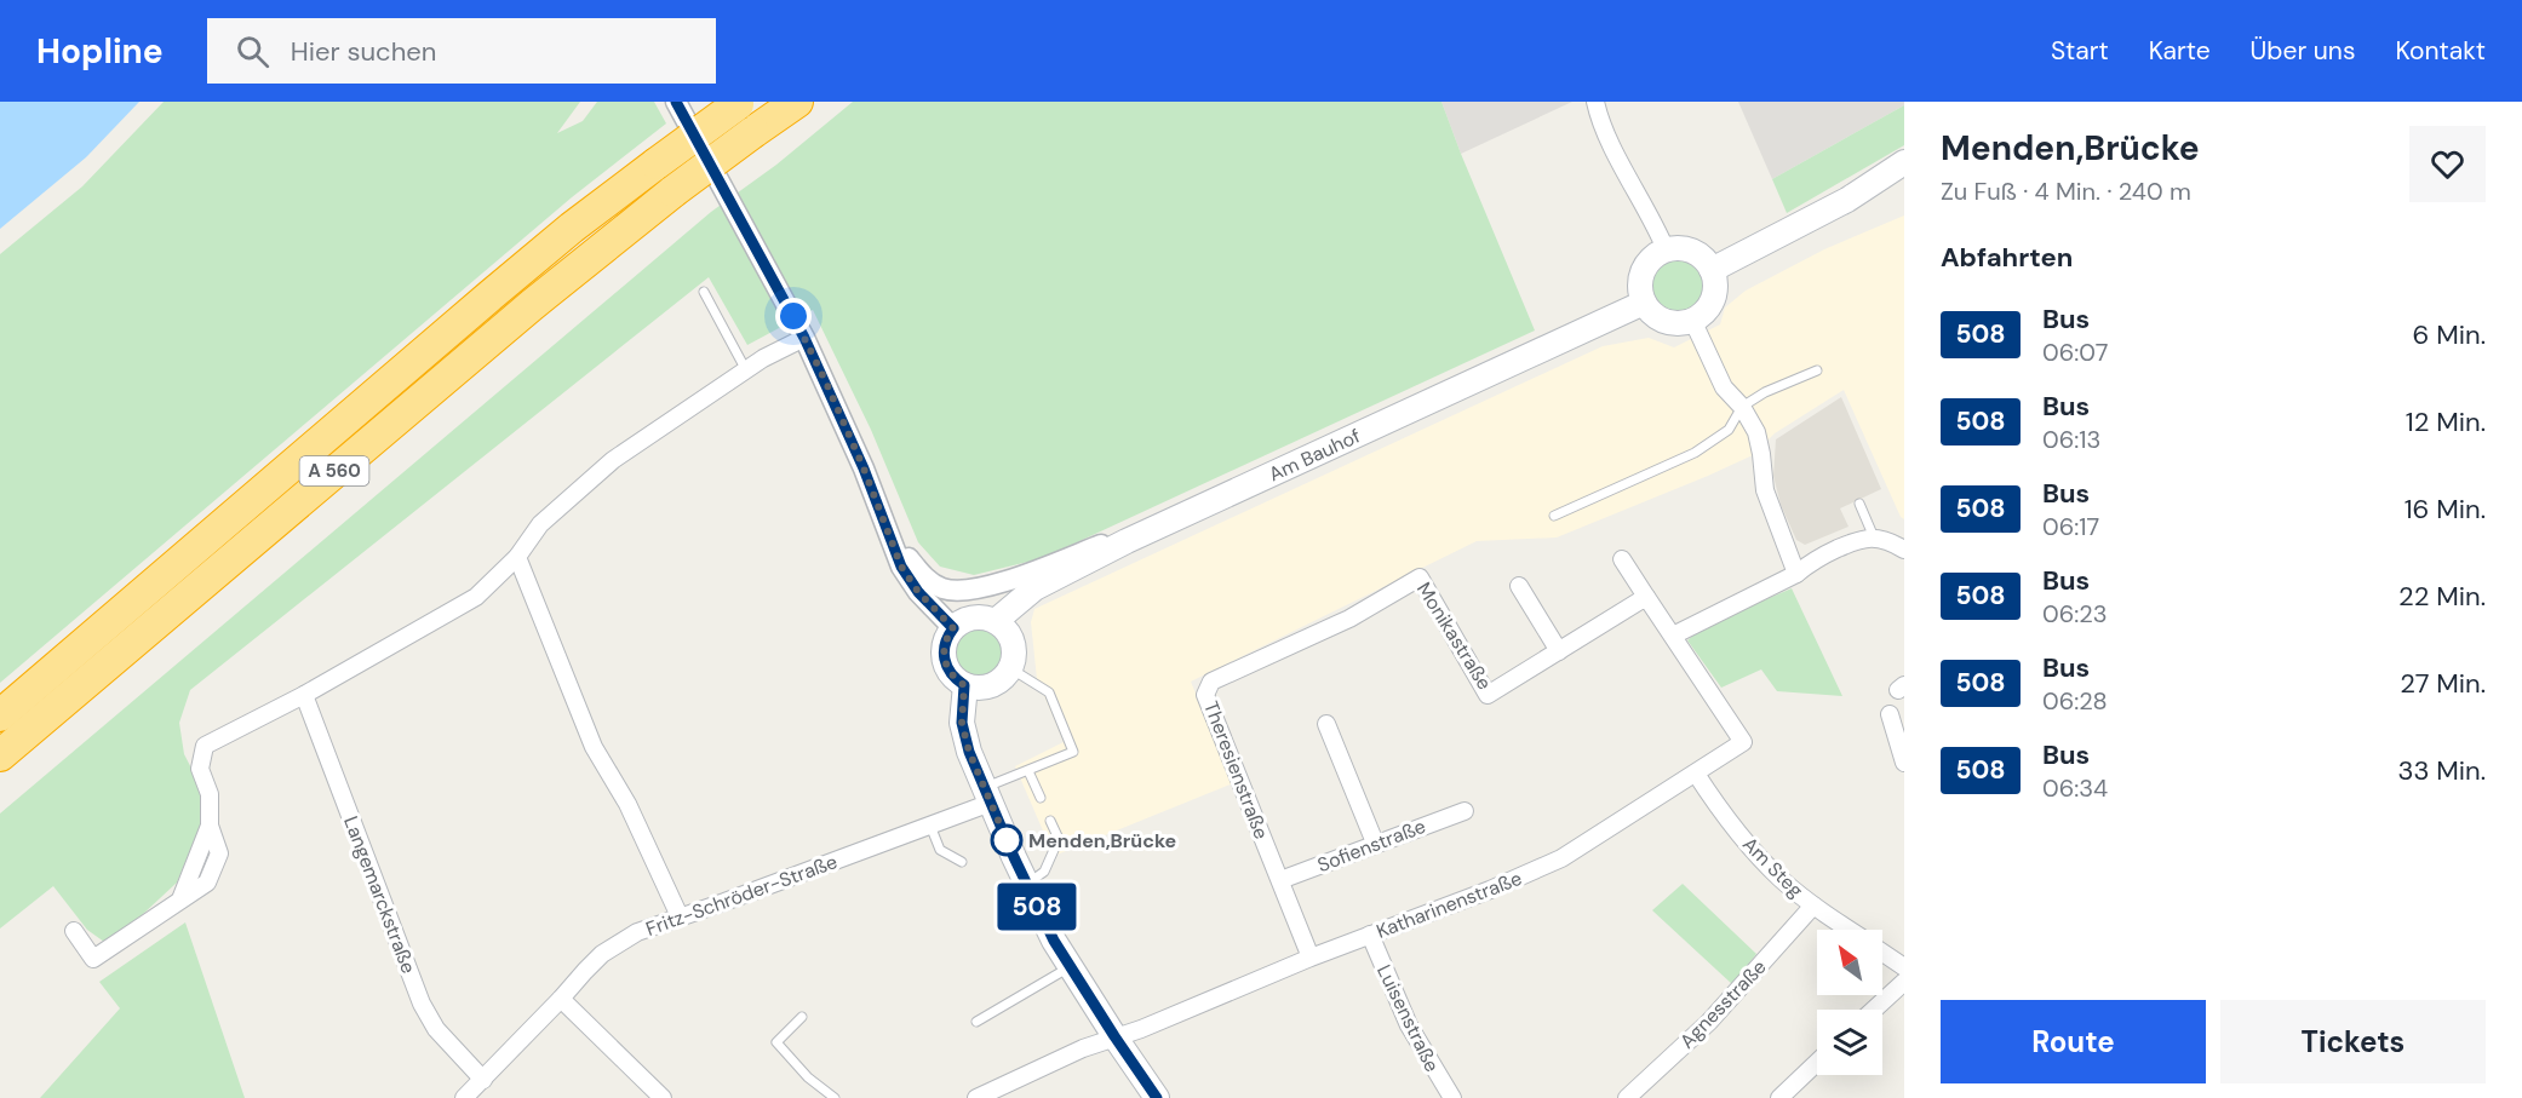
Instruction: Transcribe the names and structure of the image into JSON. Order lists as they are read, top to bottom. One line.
{"streets":{"highway":["A 560"],"main road":["Am Bauhof"],"street":["Monikastraße","Theresienstraße","Sofienstraße","Am Steg","Langemarckstraße","Fritz-Schröder-Straße","Katharinenstraße","Agnesstraße","Luisenstraße"]},"crossings":[["Monikastraße","Theresienstraße"],["Theresienstraße","Sofienstraße"],["Theresienstraße","Katharinenstraße"],["Am Steg","Katharinenstraße"],["Am Steg","Agnesstraße"],["Langemarckstraße","Fritz-Schröder-Straße"],["Katharinenstraße","Luisenstraße"]],"places":["Menden,Brücke"],"lines":["bus line 508"],"north":"top left","page":{"header":"Hopline","search":"Hier suchen","nav":["Start","Karte","Über uns","Kontakt"],"on_map":"508","heading":[["Menden,Brücke","Zu Fuß · 4 Min. · 240 m"],"Abfahrten"],"list":[{"mark":"508","name":"Bus","note":"06:07","value":"6 Min."},{"mark":"508","name":"Bus","note":"06:13","value":"12 Min."},{"mark":"508","name":"Bus","note":"06:17","value":"16 Min."},{"mark":"508","name":"Bus","note":"06:23","value":"22 Min."},{"mark":"508","name":"Bus","note":"06:28","value":"27 Min."},{"mark":"508","name":"Bus","note":"06:34","value":"33 Min."}],"buttons":["Route","Tickets"]}}
